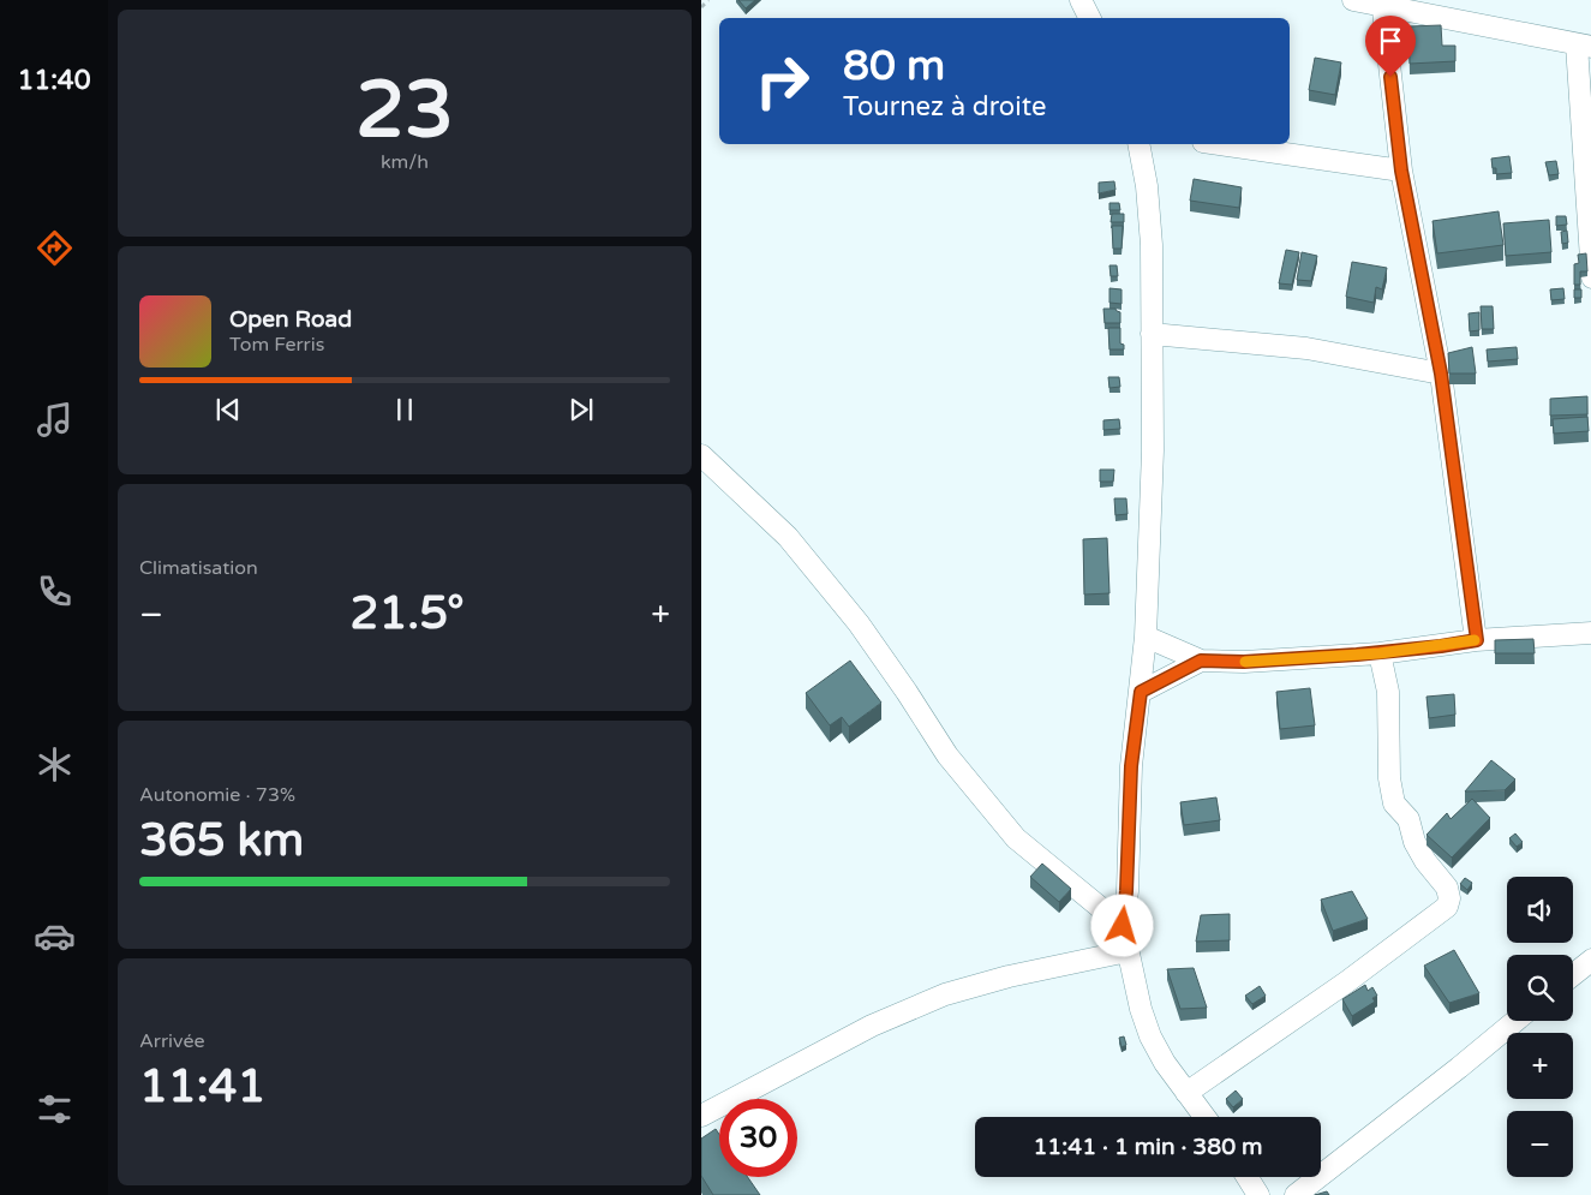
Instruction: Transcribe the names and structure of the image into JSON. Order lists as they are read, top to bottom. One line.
{"page":{"tabs":"11:40","tile":[["23","km/h"],"Climatisation",["Autonomie · 73%","365 km"],["Arrivée","11:41"]],"turn":["80 m","Tournez à droite"],"song":["Open Road","Tom Ferris"],"heat":["−","21.5°","+"],"map_buttons":["+","−"],"limit":"30","trip":"11:41 · 1 min · 380 m"}}
